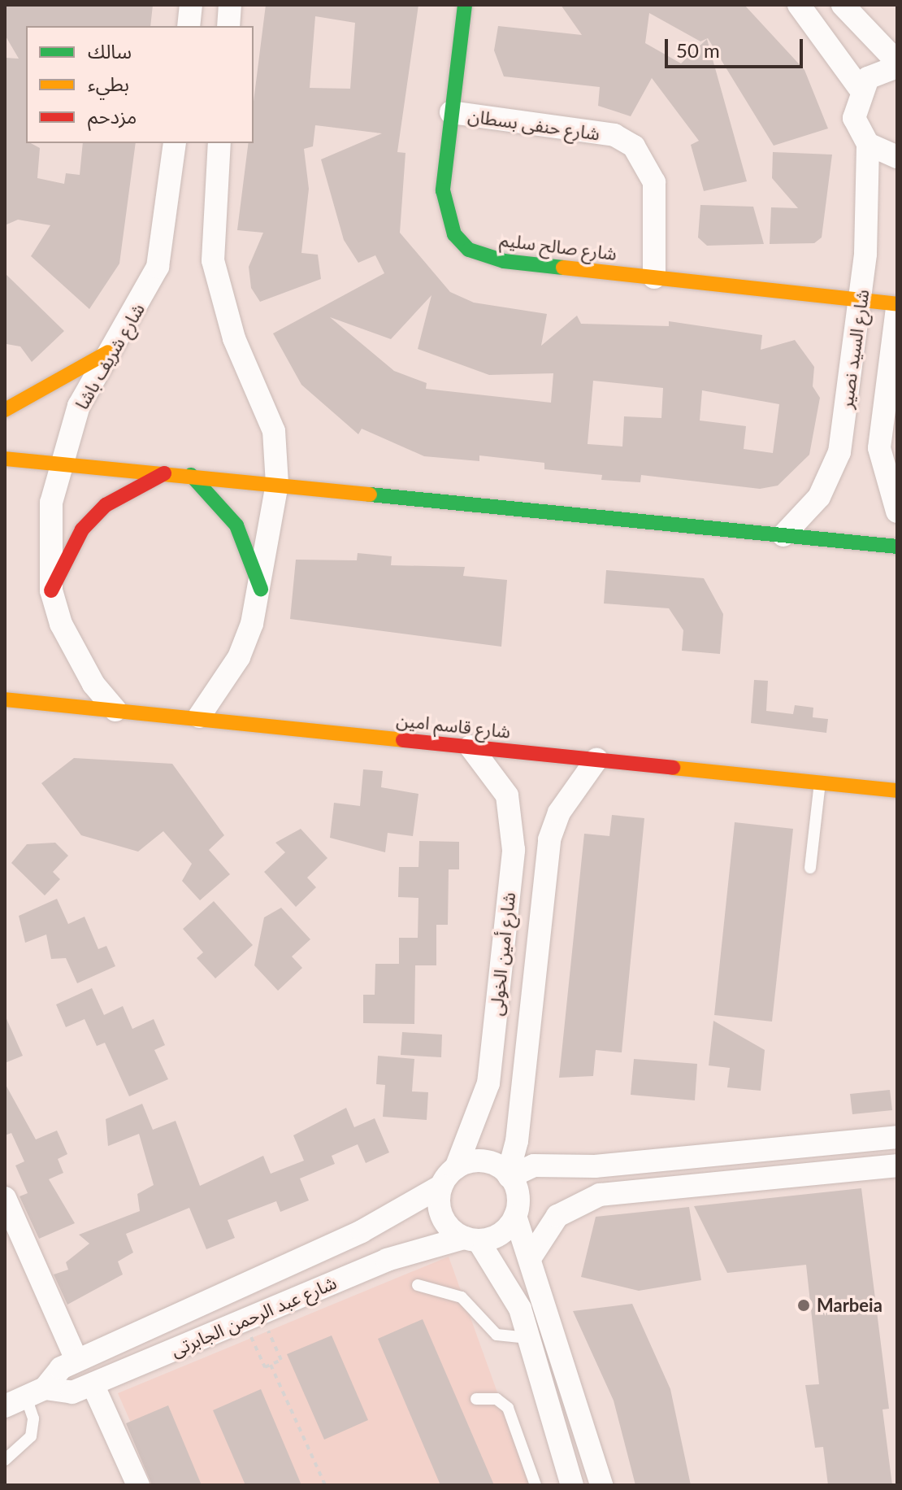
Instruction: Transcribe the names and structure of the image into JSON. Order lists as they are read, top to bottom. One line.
{"streets":{"main road":["شارع صالح سليم","شارع قاسم امين"],"street":["شارع حنفى بسطان","شارع السيد نصير","شارع شريف باشا","شارع أمين الخولى","شارع عبد الرحمن الجابرتى"]},"crossings":[["شارع حنفى بسطان","شارع صالح سليم"],["شارع صالح سليم","شارع السيد نصير"],["شارع شريف باشا","شارع قاسم امين"],["شارع قاسم امين","شارع أمين الخولى"],["شارع أمين الخولى","شارع عبد الرحمن الجابرتى"]],"places":["Marbeia"],"legend":["سالك","بطيء","مزدحم"],"scale_bar":"50 m"}
